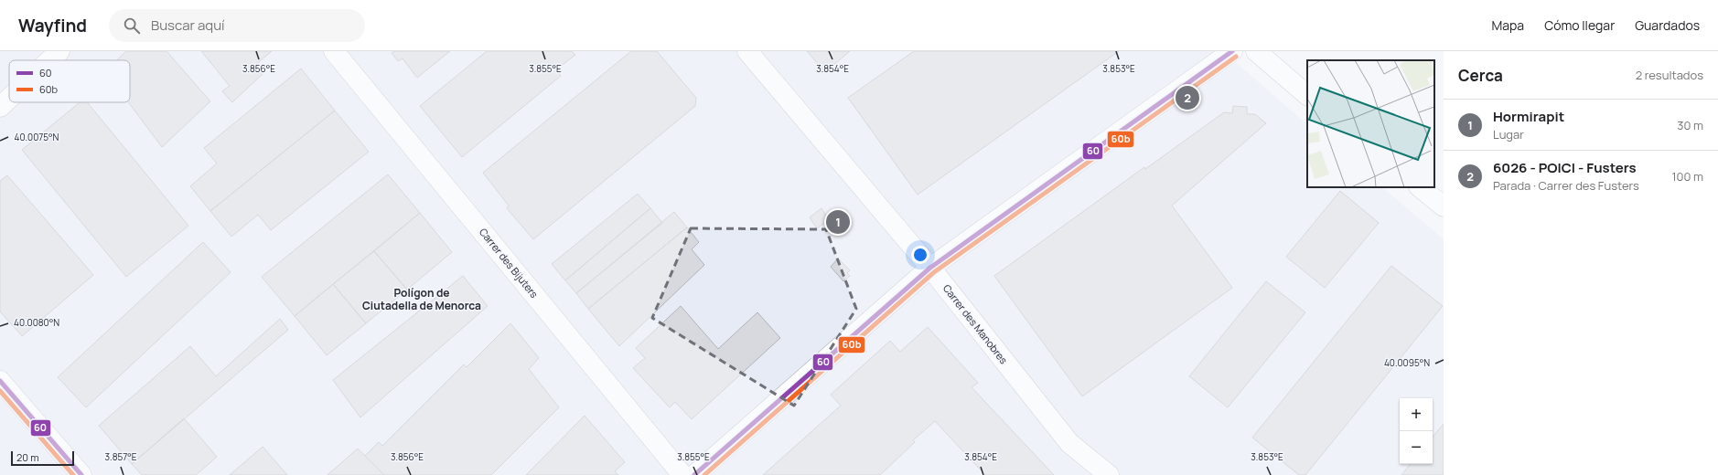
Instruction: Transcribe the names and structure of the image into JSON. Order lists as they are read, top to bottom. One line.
{"streets":{"street":["Carrer des Bijuters","Carrer des Manobres"]},"districts":["Polígon de Ciutadella de Menorca"],"lines":["transit line 60","transit line 60b"],"legend":["60","60b"],"scale_bar":"20 m","page":{"header":"Wayfind","search":"Buscar aquí","nav":["Mapa","Cómo llegar","Guardados"],"heading":["Cerca","2 resultados"],"pins":["2","1"],"list":[{"mark":"1","name":"Hormirapit","note":"Lugar","value":"30 m"},{"mark":"2","name":"6026 - POICI - Fusters","note":"Parada · Carrer des Fusters","value":"100 m"}],"map_buttons":["+","−"],"scale":"20 m"},"coordinates":["3.856°E","3.855°E","3.854°E","3.853°E","40.0075°N","40.0080°N","40.0095°N","3.857°E"]}
